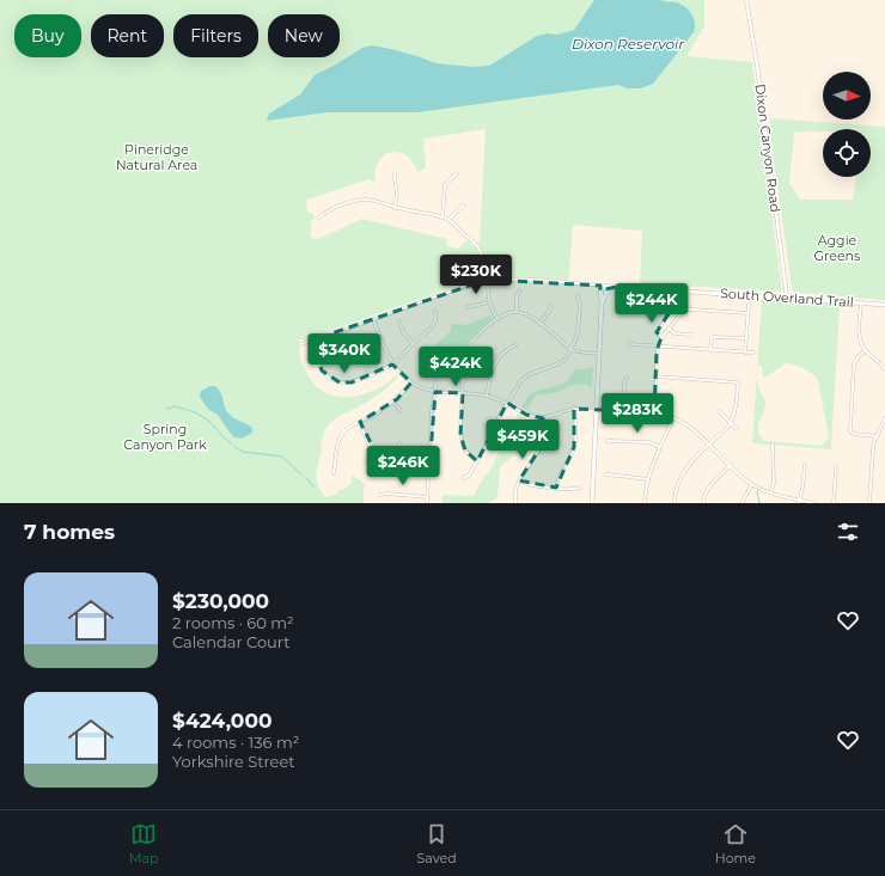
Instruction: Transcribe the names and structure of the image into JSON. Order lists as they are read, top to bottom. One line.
{"streets":{"main road":["South Overland Trail"],"street":["Dixon Canyon Road"]},"crossings":[["Dixon Canyon Road","South Overland Trail"]],"water":["Dixon Reservoir"],"parks":["Pineridge Natural Area","Aggie Greens","Spring Canyon Park"],"north":"right","page":{"chip":["Buy","Rent","Filters","New"],"price":["$230K","$244K","$340K","$424K","$283K","$459K","$246K"],"heading":"7 homes","list":[{"name":"$230,000","note":"2 rooms · 60 m² · Calendar Court"},{"name":"$424,000","note":"4 rooms · 136 m² · Yorkshire Street"}],"tabs":["Map","Saved","Home"]}}
